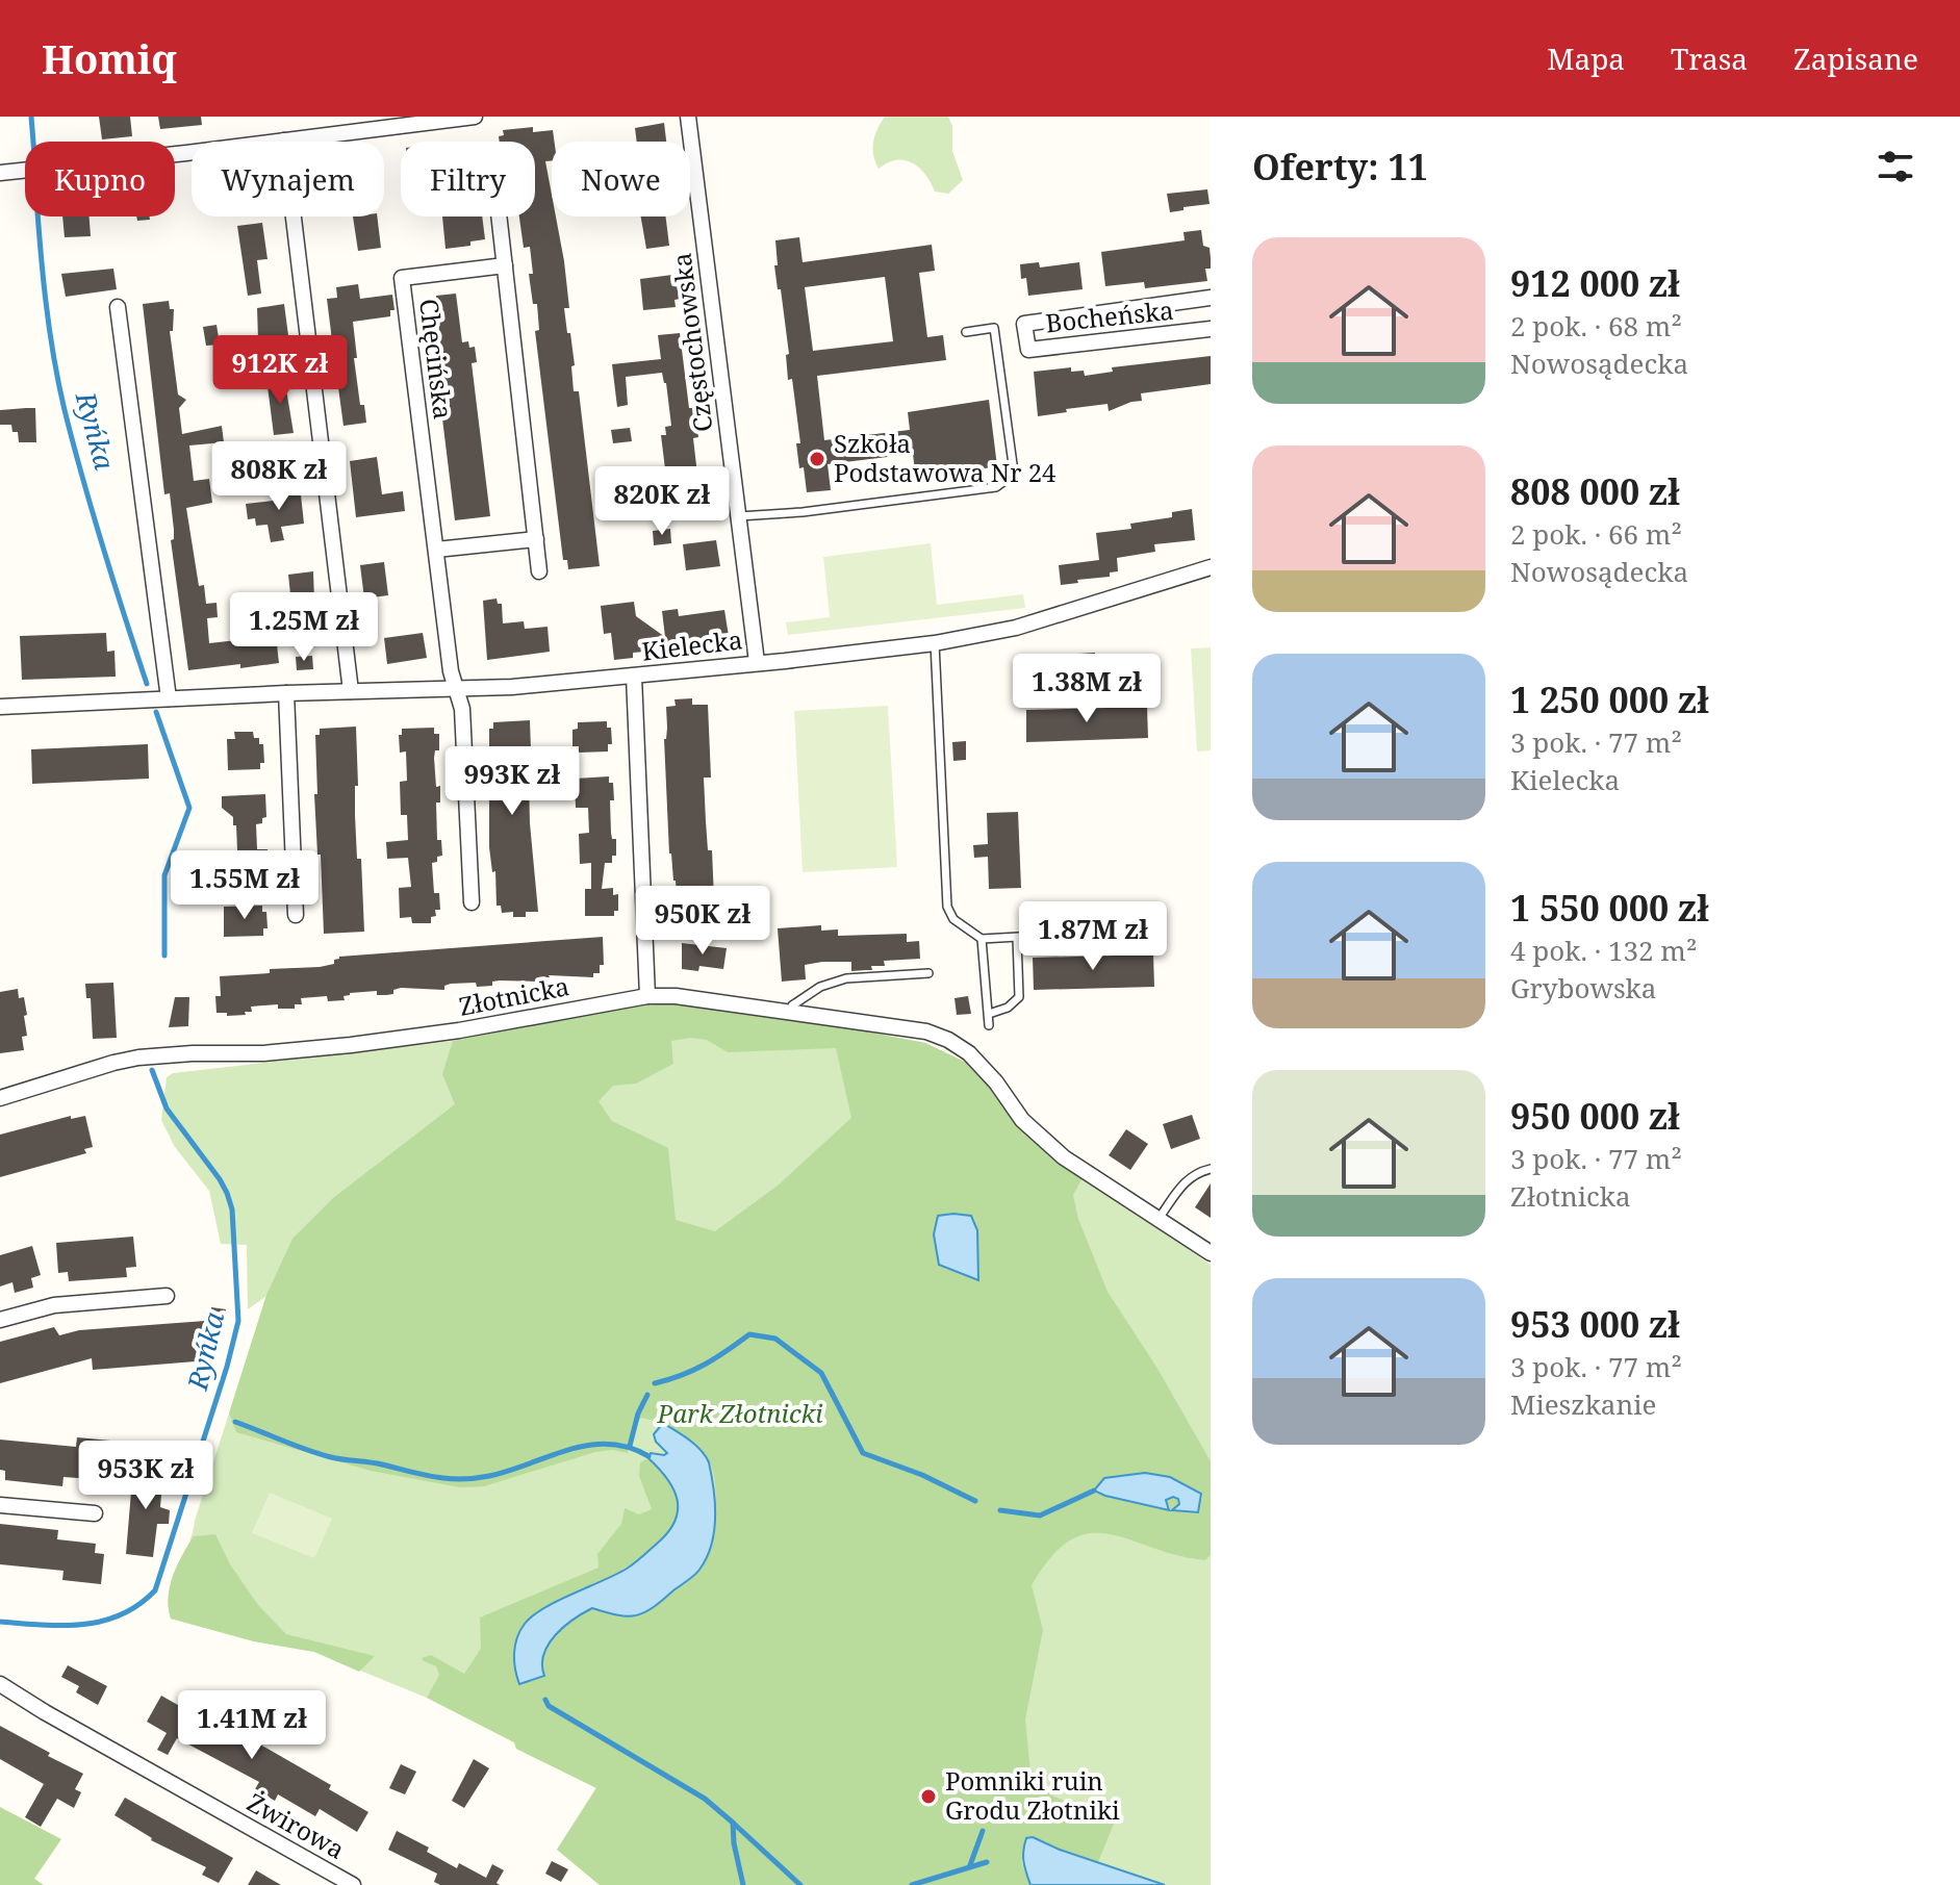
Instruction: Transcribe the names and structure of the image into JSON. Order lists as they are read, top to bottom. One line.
{"streets":{"street":["Bocheńska","Częstochowska","Chęcińska","Kielecka","Złotnicka","Żwirowa"]},"crossings":[["Częstochowska","Kielecka"],["Chęcińska","Kielecka"]],"water":["Ryńka"],"parks":["Park Złotnicki"],"places":["Szkoła Podstawowa Nr 24","Pomniki ruin Grodu Złotniki"],"page":{"header":"Homiq","nav":["Mapa","Trasa","Zapisane"],"heading":"Oferty: 11","chip":["Kupno","Wynajem","Filtry","Nowe"],"list":[{"name":"912 000 zł","note":"2 pok. · 68 m² · Nowosądecka"},{"name":"808 000 zł","note":"2 pok. · 66 m² · Nowosądecka"},{"name":"1 250 000 zł","note":"3 pok. · 77 m² · Kielecka"},{"name":"1 550 000 zł","note":"4 pok. · 132 m² · Grybowska"},{"name":"950 000 zł","note":"3 pok. · 77 m² · Złotnicka"},{"name":"953 000 zł","note":"3 pok. · 77 m² · Mieszkanie"}],"price":["912K zł","808K zł","820K zł","1.25M zł","1.38M zł","993K zł","1.55M zł","950K zł","1.87M zł","953K zł","1.41M zł"]}}
